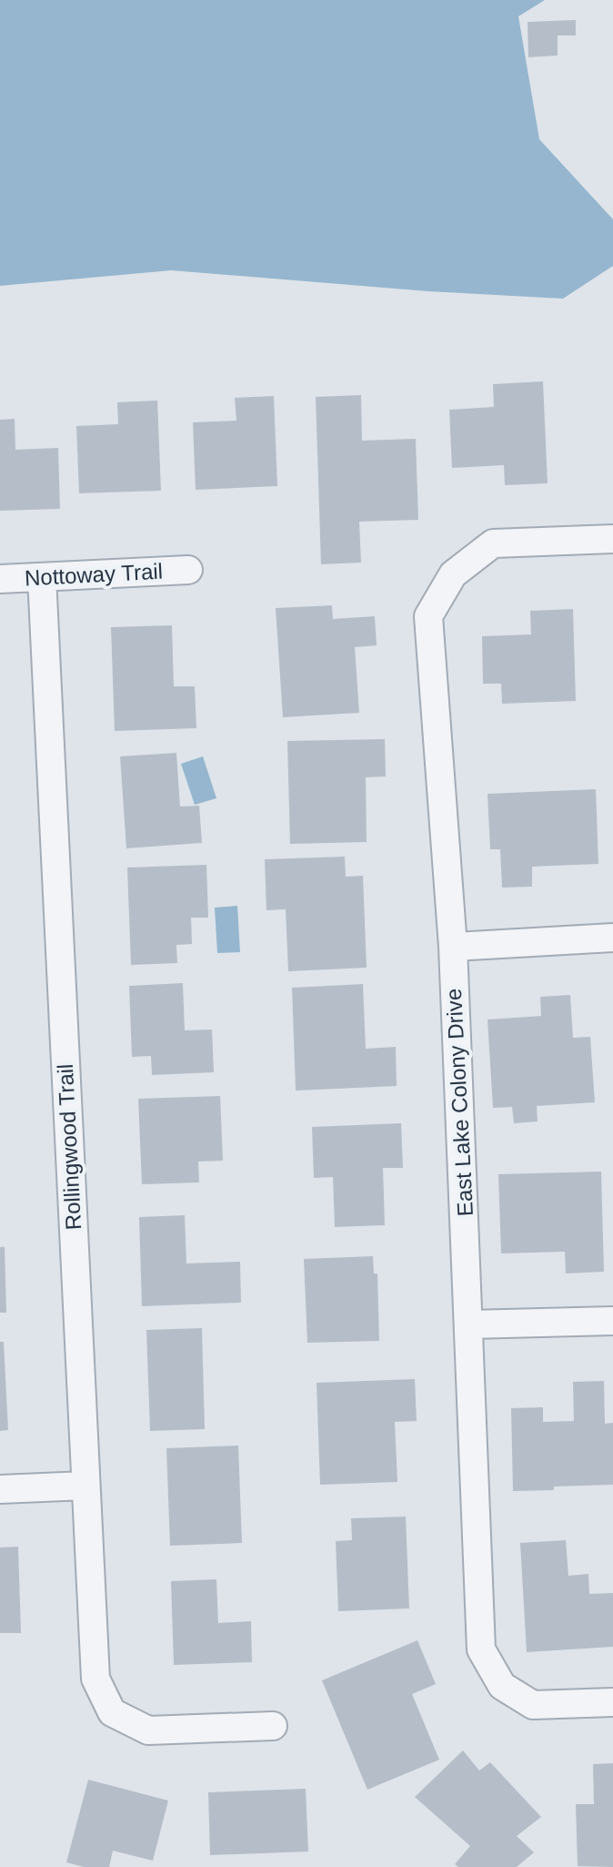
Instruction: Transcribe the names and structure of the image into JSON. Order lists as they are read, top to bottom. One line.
{"streets":{"street":["Nottoway Trail","East Lake Colony Drive","Rollingwood Trail"]},"crossings":[["Nottoway Trail","Rollingwood Trail"]]}
